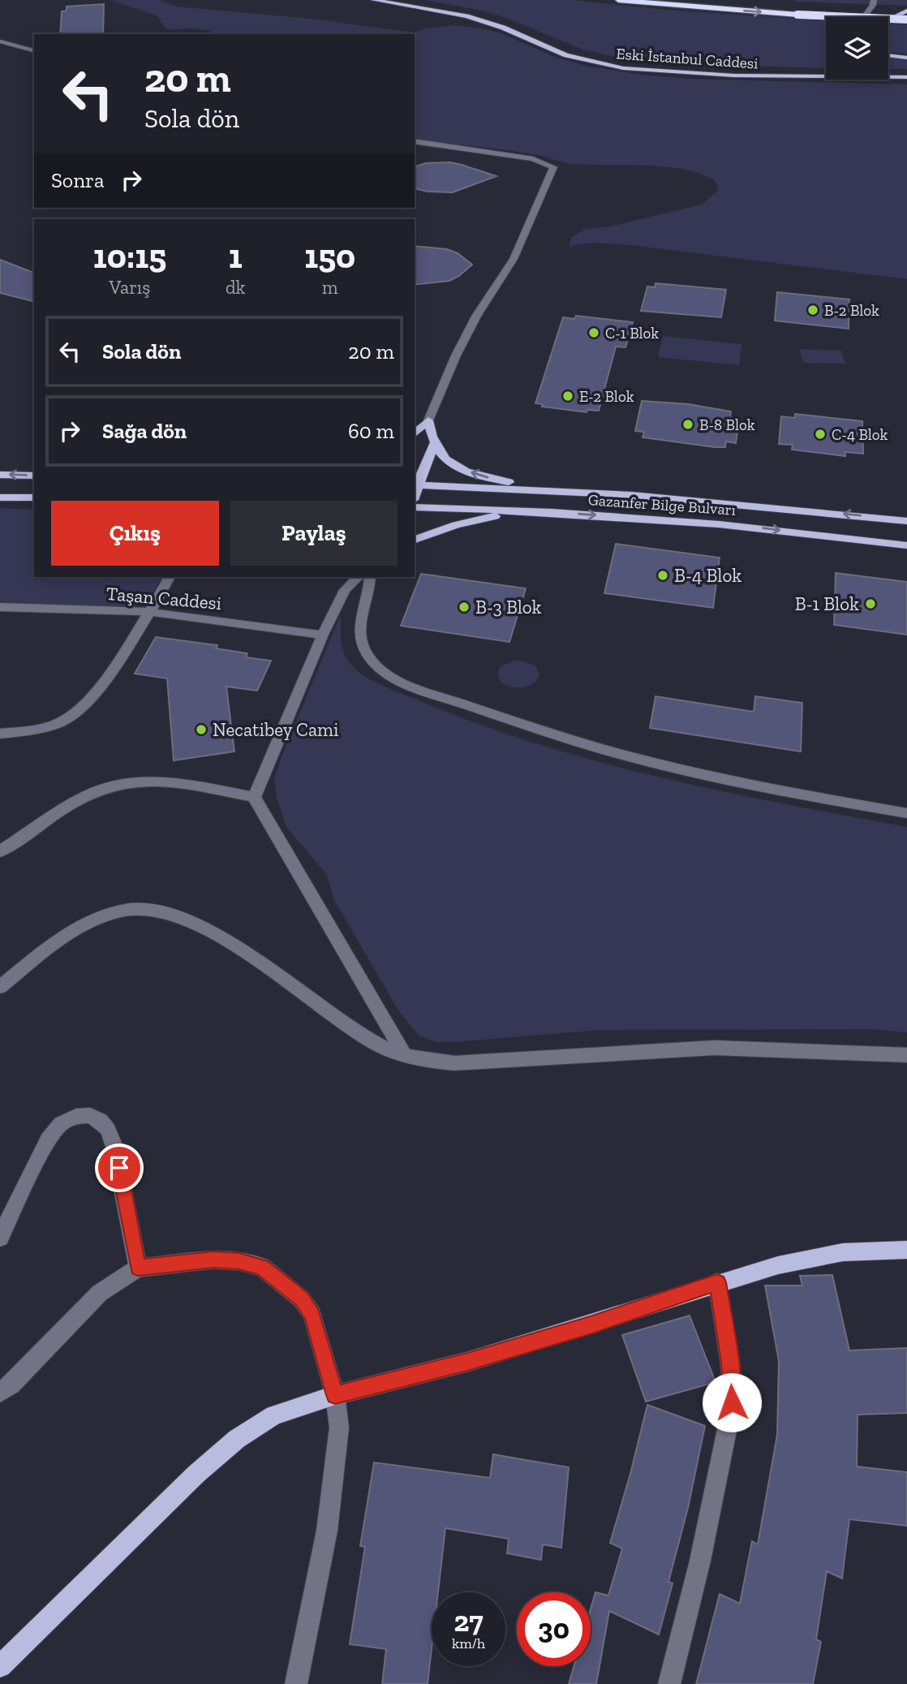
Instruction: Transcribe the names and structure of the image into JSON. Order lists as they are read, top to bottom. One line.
{"streets":{"main road":["Eski İstanbul Caddesi","Gazanfer Bilge Bulvarı"],"street":["Taşan Caddesi"]},"places":["B-2 Blok","C-1 Blok","E-2 Blok","B-8 Blok","C-4 Blok","B-4 Blok","B-1 Blok","B-3 Blok","Necatibey Cami"],"page":{"turn":["20 m","Sola dön"],"then":"Sonra","eta":["10:15","Varış","1","dk","150","m"],"list":[{"name":"Sola dön","value":"20 m"},{"name":"Sağa dön","value":"60 m"}],"buttons":["Çıkış","Paylaş"],"speed":"27 km/h","limit":"30"}}
